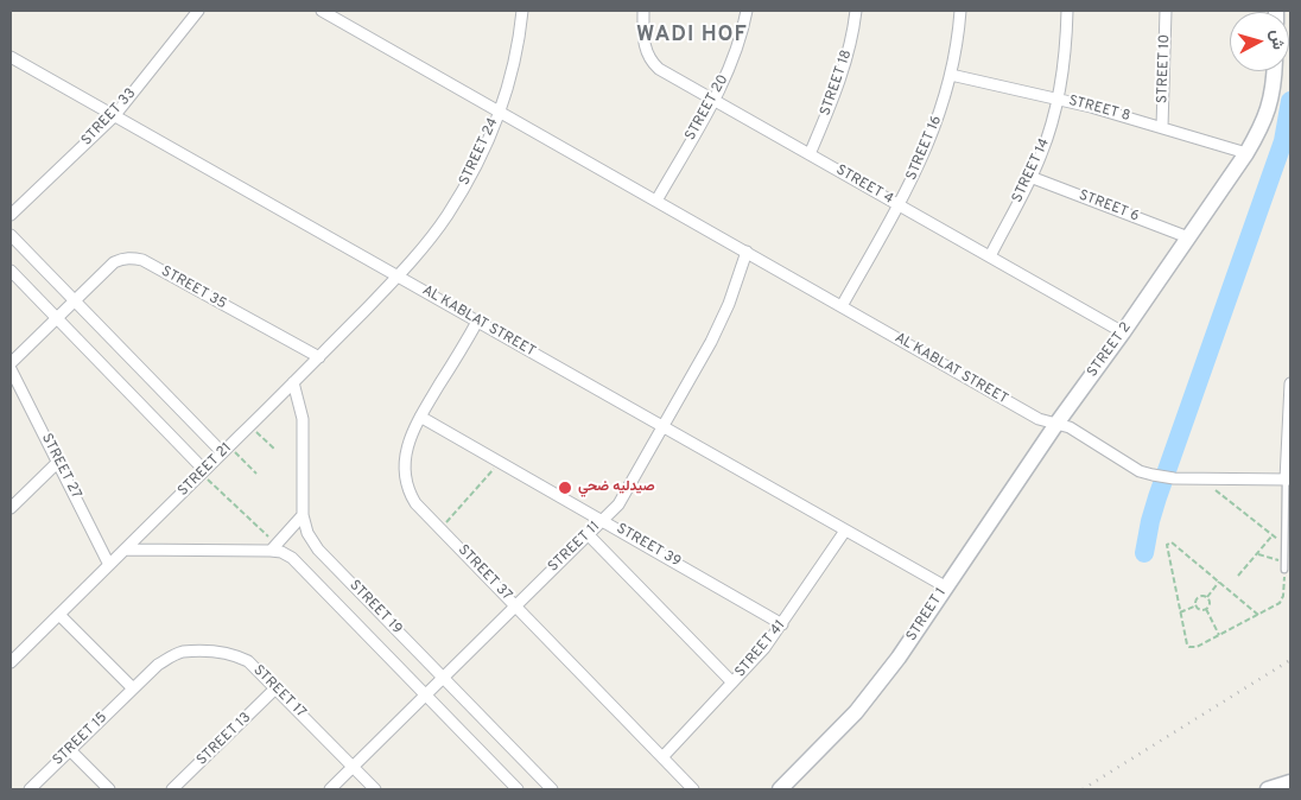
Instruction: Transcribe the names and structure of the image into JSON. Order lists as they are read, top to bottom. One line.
{"streets":{"street":["STREET 10","STREET 18","STREET 20","STREET 8","STREET 33","STREET 16","STREET 24","STREET 14","STREET 4","STREET 6","STREET 35","AL KABLAT STREET","STREET 2","STREET 27","STREET 21","STREET 39","STREET 11","STREET 37","STREET 19","STREET 1","STREET 41","STREET 17","STREET 15","STREET 13"]},"crossings":[["STREET 10","STREET 8"],["STREET 18","STREET 4"],["STREET 20","STREET 4"],["STREET 20","AL KABLAT STREET"],["STREET 8","STREET 16"],["STREET 8","STREET 14"],["STREET 8","STREET 2"],["STREET 33","AL KABLAT STREET"],["STREET 16","STREET 4"],["STREET 16","AL KABLAT STREET"],["STREET 24","AL KABLAT STREET"],["STREET 24","STREET 21"],["STREET 14","STREET 4"],["STREET 14","STREET 6"],["STREET 4","STREET 2"],["STREET 6","STREET 2"],["STREET 35","STREET 21"],["AL KABLAT STREET","STREET 2"],["AL KABLAT STREET","STREET 21"],["AL KABLAT STREET","STREET 11"],["AL KABLAT STREET","STREET 37"],["AL KABLAT STREET","STREET 1"],["AL KABLAT STREET","STREET 41"],["STREET 2","STREET 1"],["STREET 27","STREET 21"],["STREET 21","STREET 19"],["STREET 39","STREET 11"],["STREET 39","STREET 37"],["STREET 39","STREET 41"],["STREET 11","STREET 37"],["STREET 11","STREET 19"],["STREET 11","STREET 17"],["STREET 37","STREET 41"],["STREET 17","STREET 15"],["STREET 17","STREET 13"]],"districts":["WADI HOF"],"places":["صيدليه ضحي"],"north":"right"}
